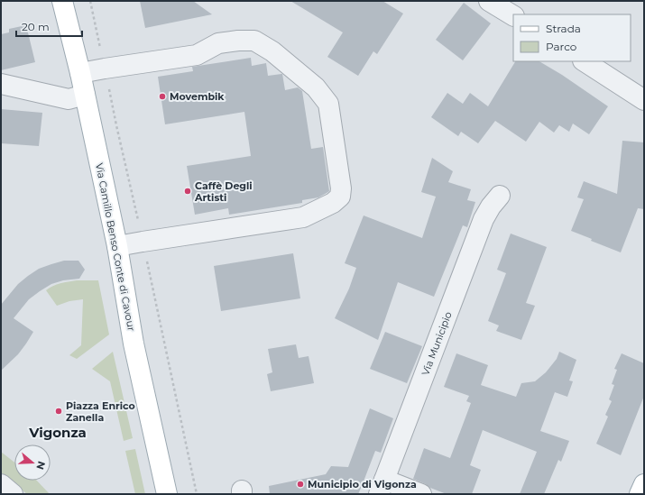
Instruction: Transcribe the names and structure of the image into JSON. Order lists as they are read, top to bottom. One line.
{"streets":{"main road":["Via Camillo Benso Conte di Cavour"],"street":["Via Municipio"]},"districts":["Vigonza"],"places":["Movembik","Caffè Degli Artisti","Piazza Enrico Zanella","Municipio di Vigonza"],"legend":["Strada","Parco"],"scale_bar":"20 m","north":"right"}
